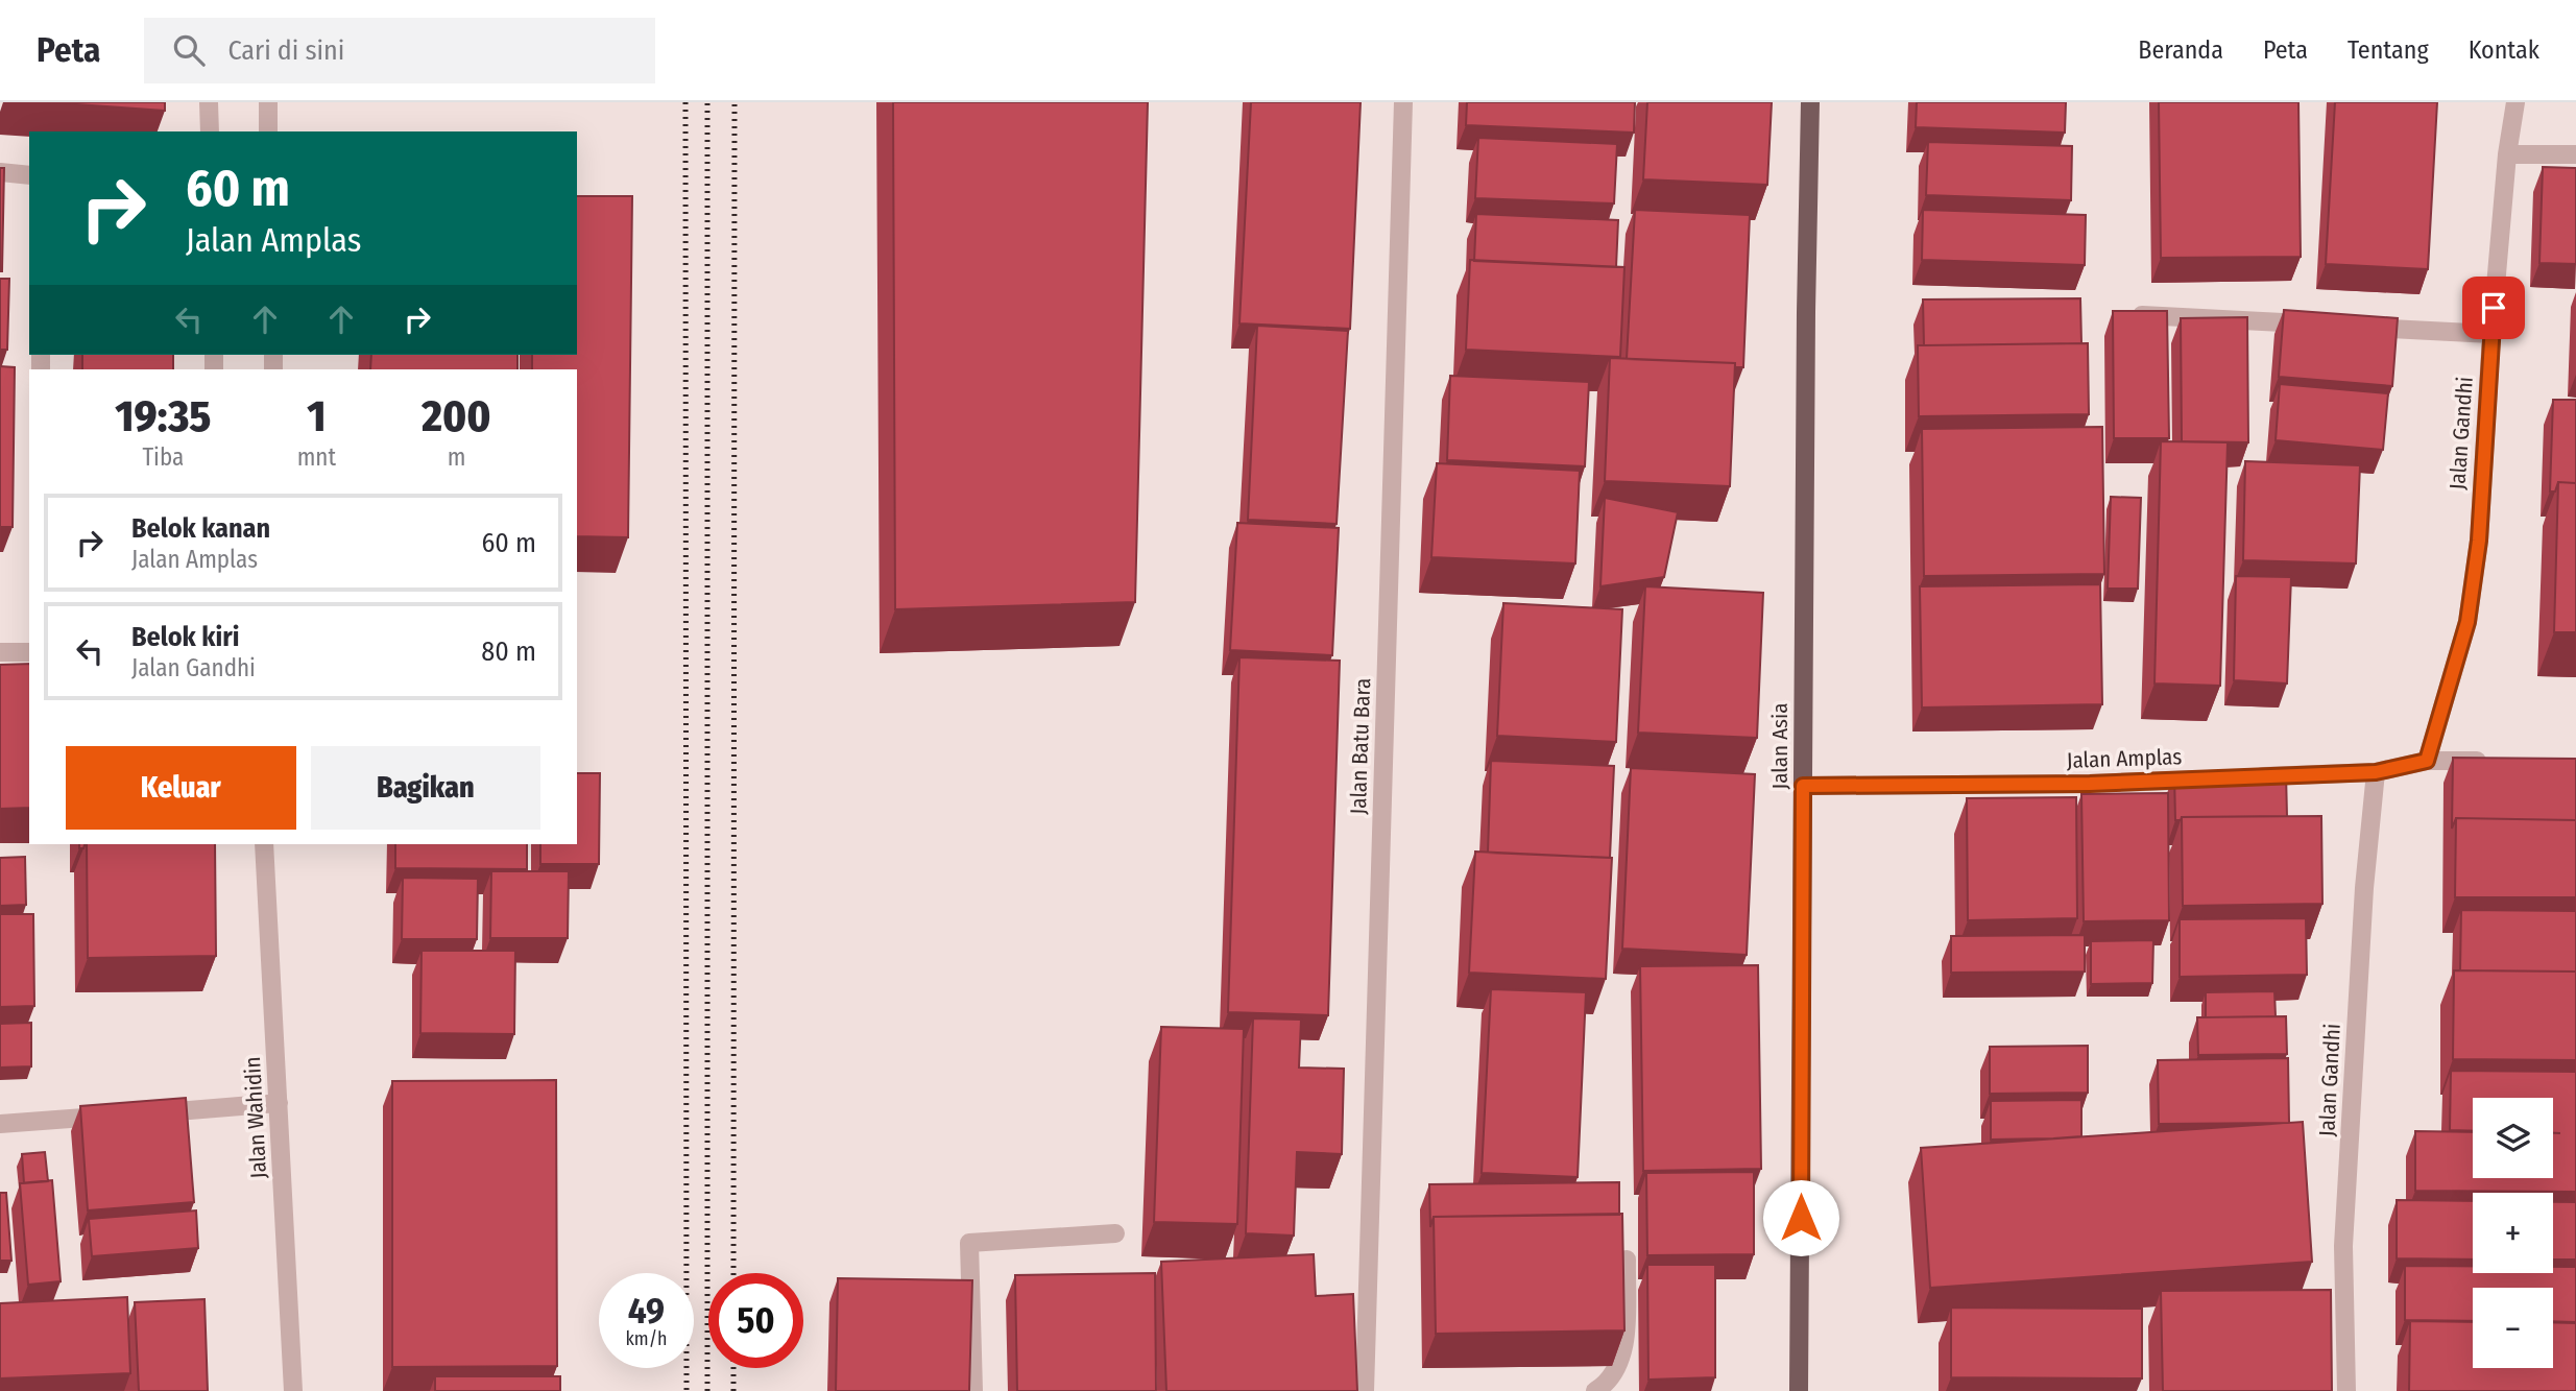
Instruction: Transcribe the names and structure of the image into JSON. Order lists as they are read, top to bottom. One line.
{"streets":{"main road":["Jalan Asia"],"street":["Jalan Gandhi","Jalan Batu Bara","Jalan Amplas","Jalan Wahidin"]},"crossings":[["Jalan Asia","Jalan Amplas"]],"page":{"header":"Peta","search":"Cari di sini","nav":["Beranda","Peta","Tentang","Kontak"],"turn":["60 m","Jalan Amplas"],"eta":["19:35","Tiba","1","mnt","200","m"],"list":[{"name":"Belok kanan","note":"Jalan Amplas","value":"60 m"},{"name":"Belok kiri","note":"Jalan Gandhi","value":"80 m"}],"buttons":["Keluar","Bagikan"],"map_buttons":["+","−"],"speed":"49 km/h","limit":"50"}}
